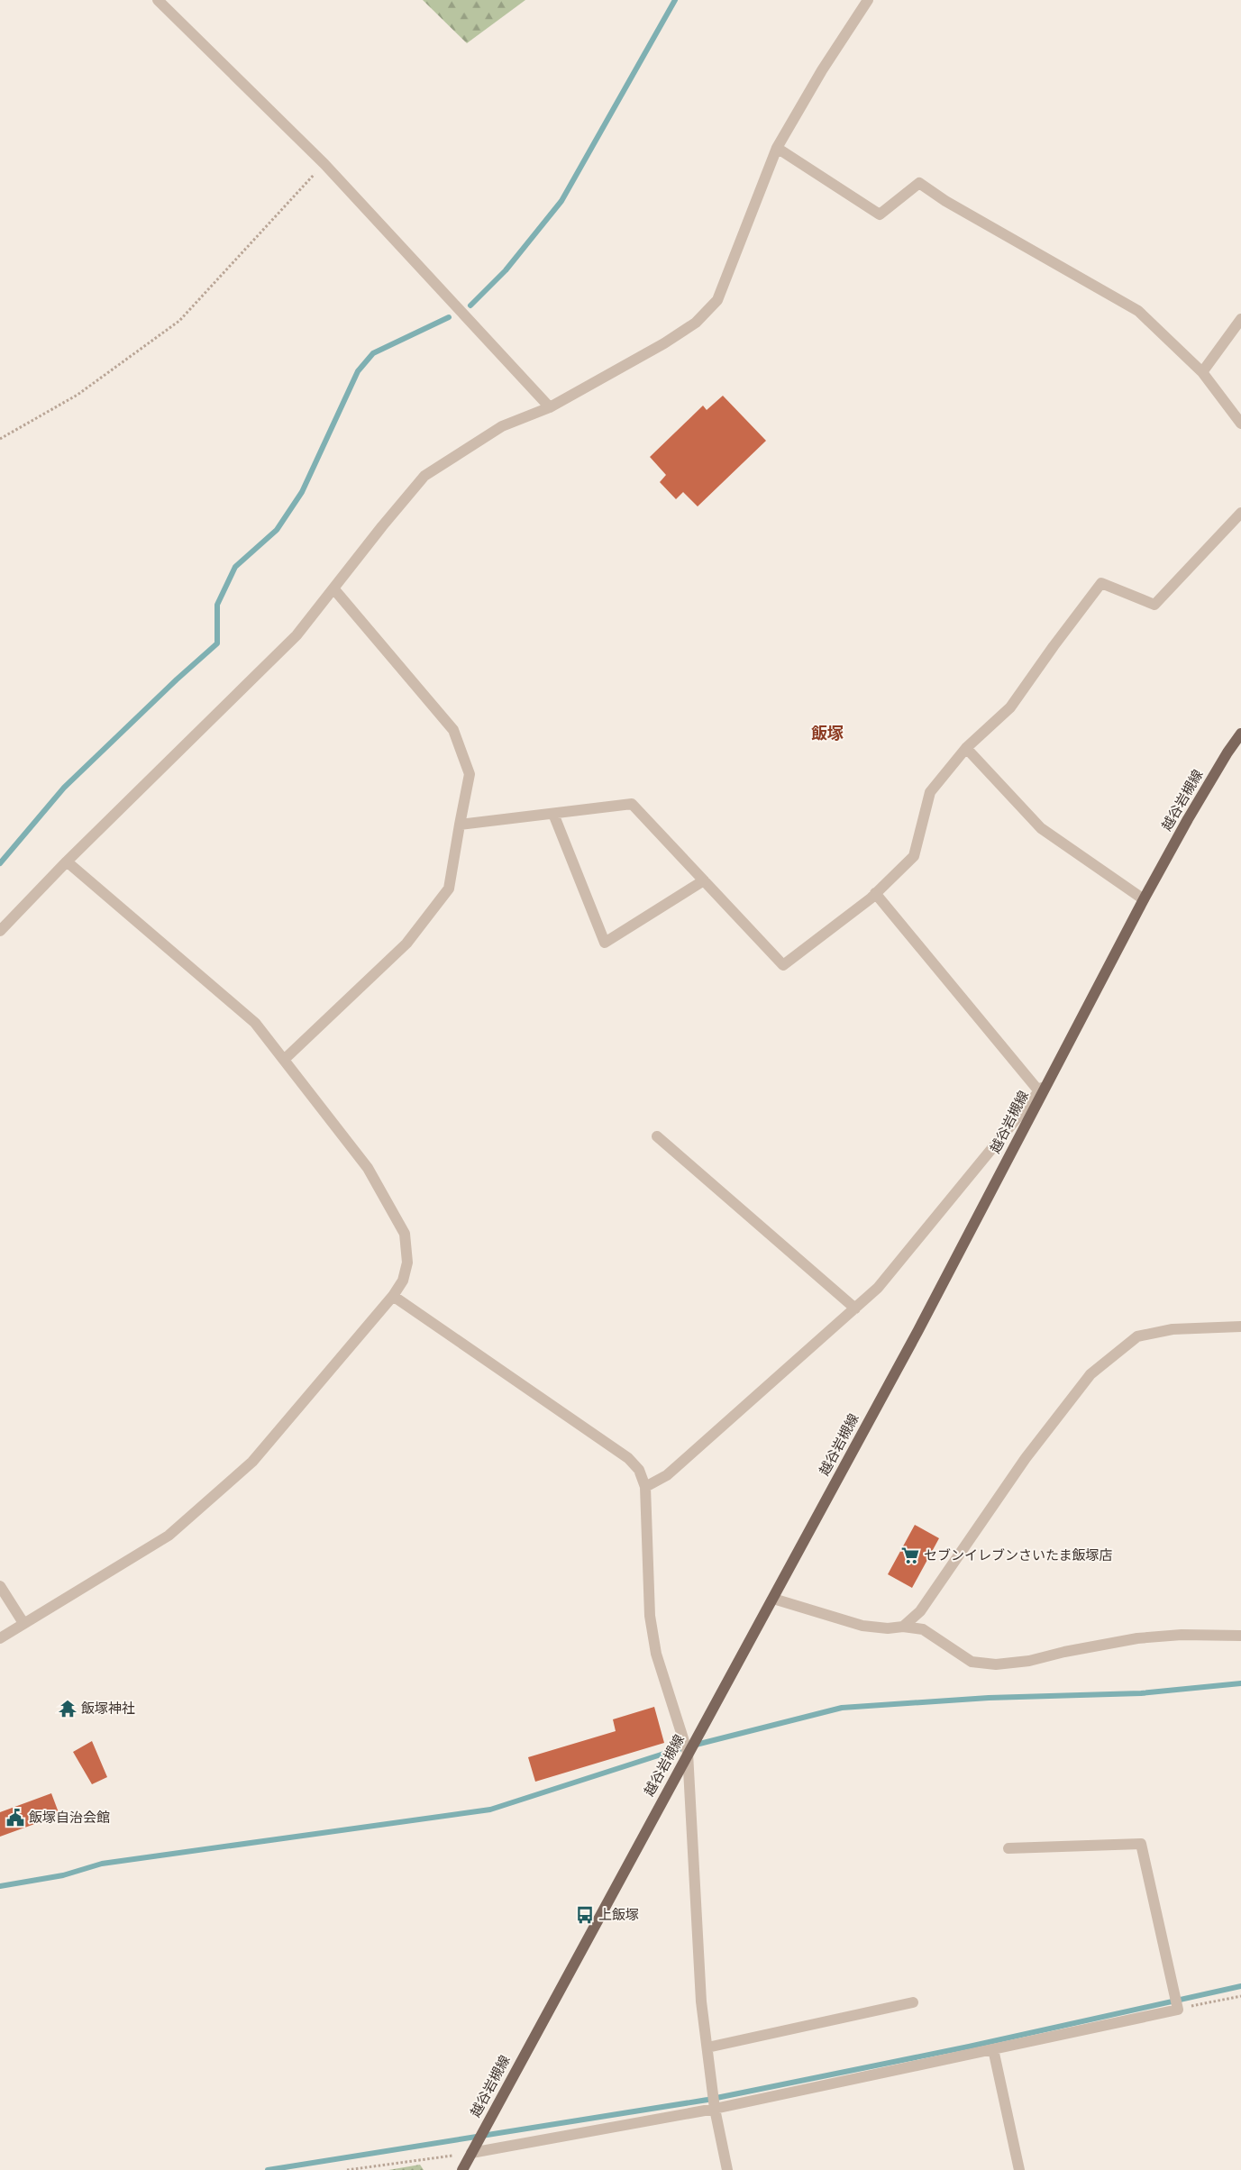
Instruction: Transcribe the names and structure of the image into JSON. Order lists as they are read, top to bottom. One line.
{"streets":{"main road":["越谷岩槻線"]},"districts":["飯塚"],"places":{"supermarket":["セブンイレブンさいたま飯塚店"],"temple":["飯塚神社"],"public building":["飯塚自治会館"],"bus stop":["上飯塚"]}}
